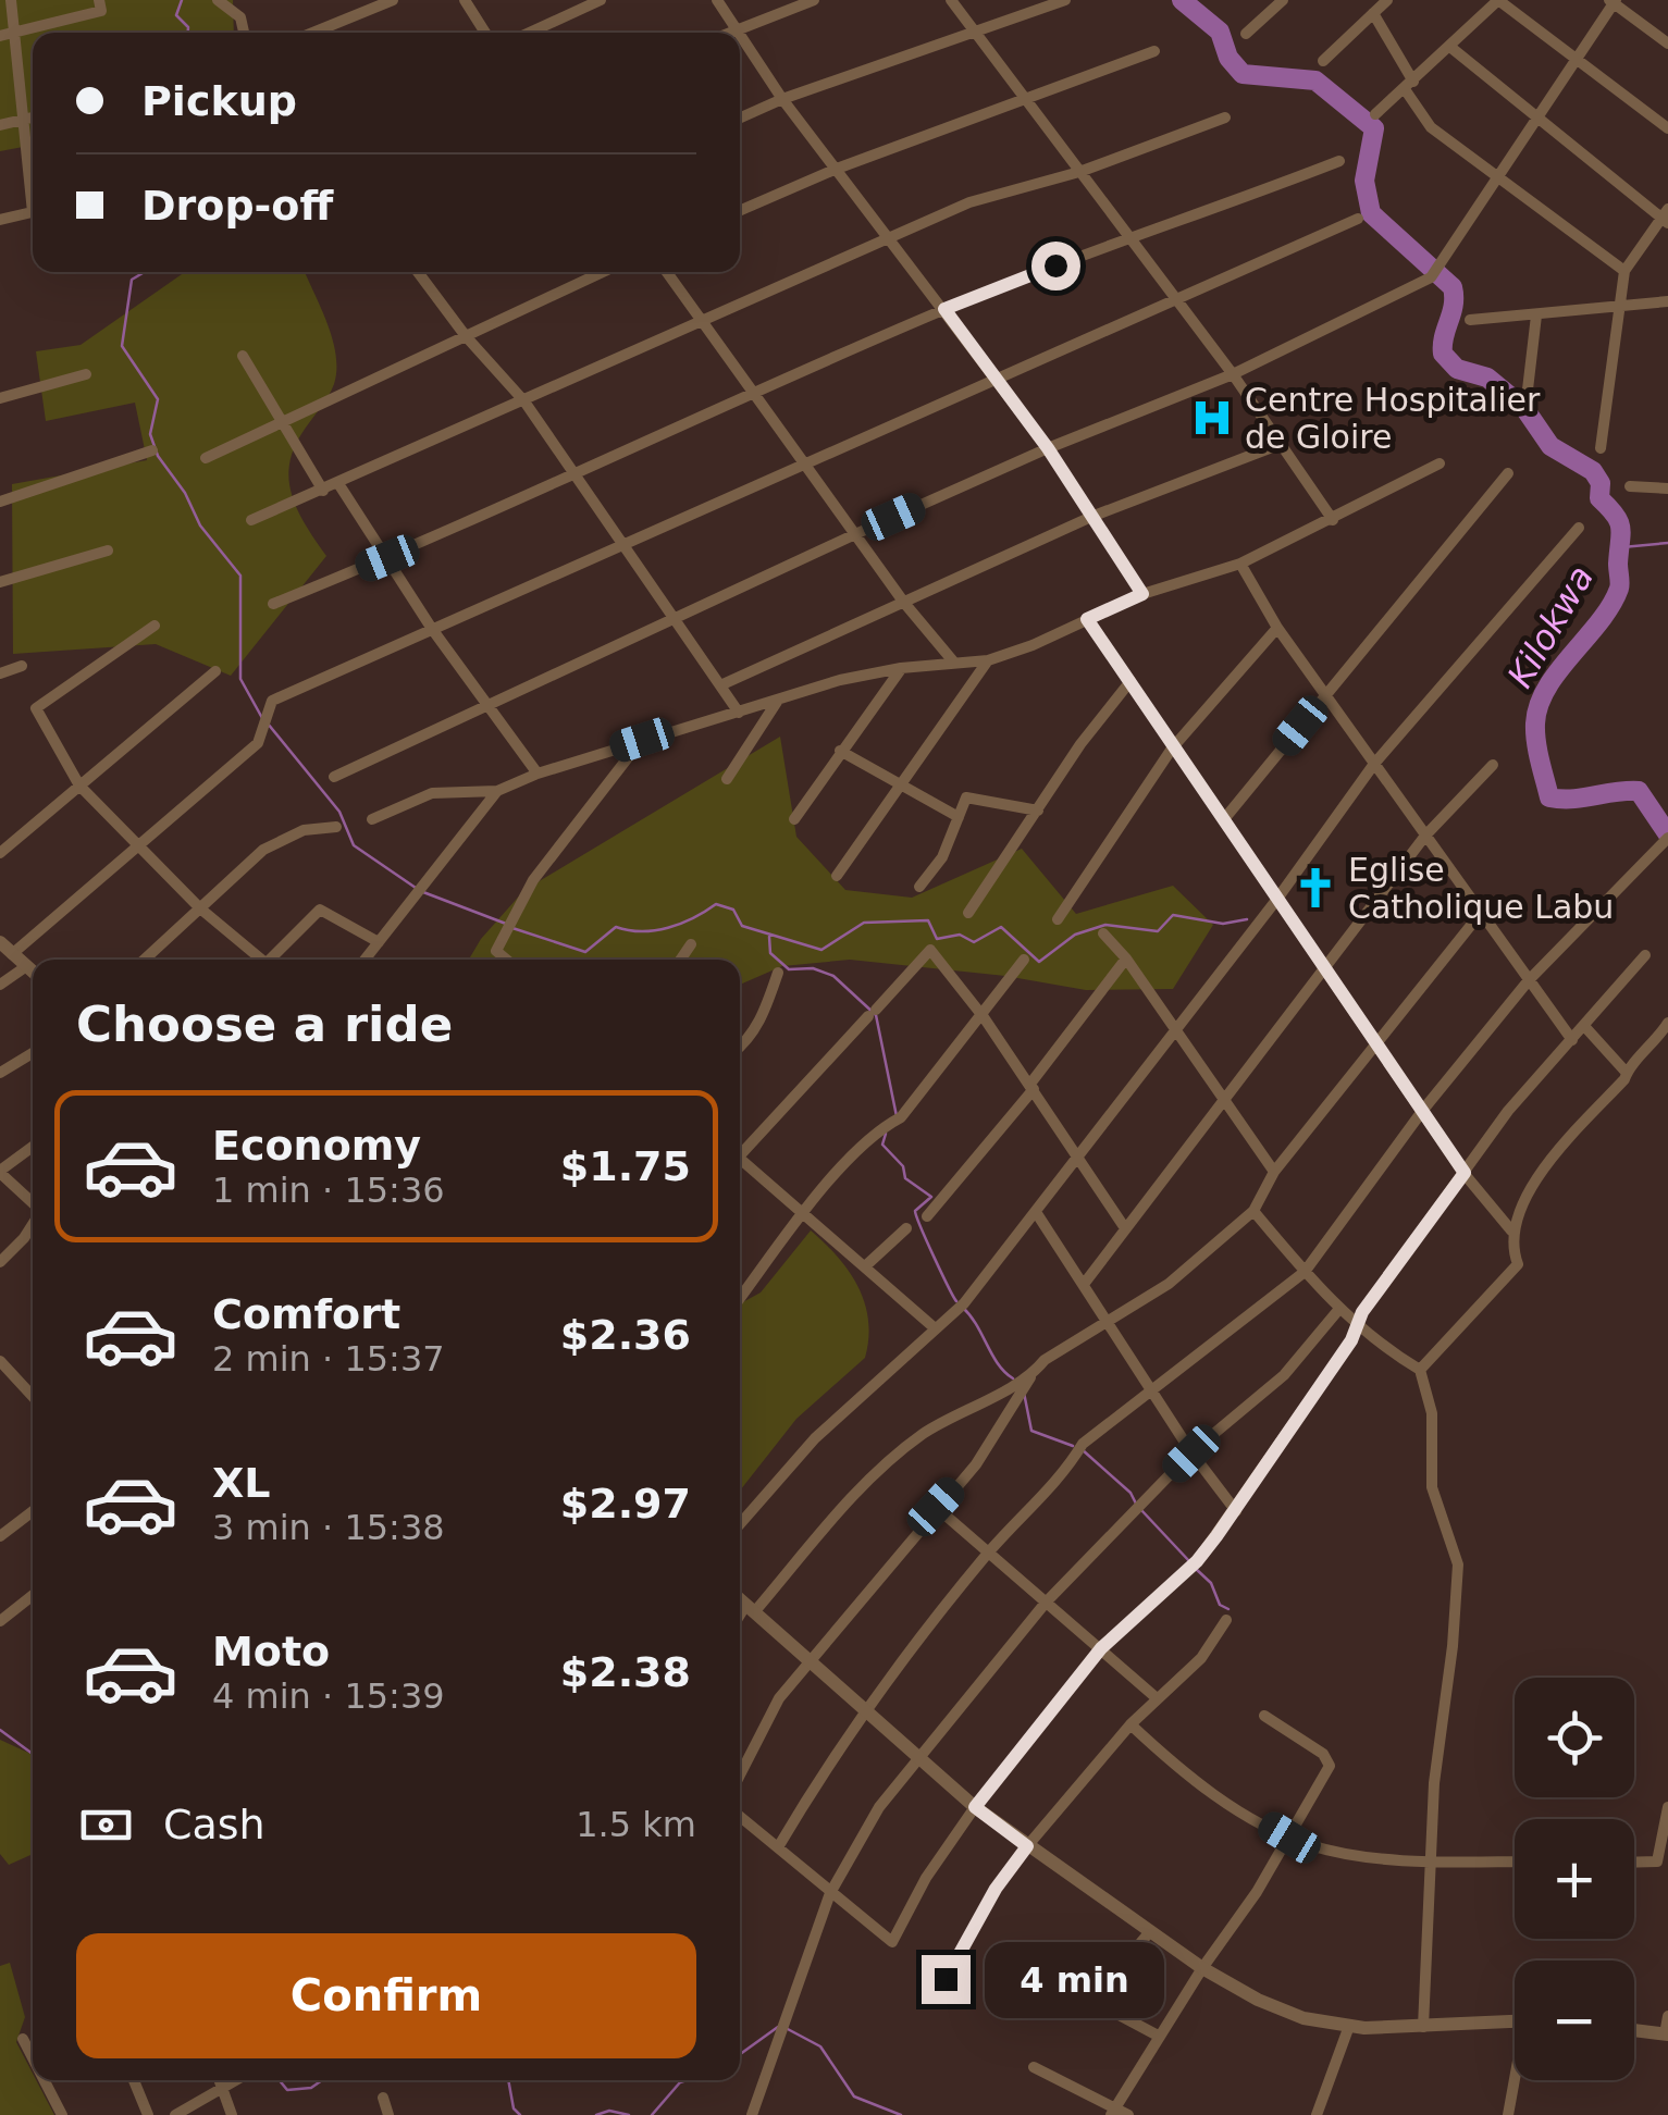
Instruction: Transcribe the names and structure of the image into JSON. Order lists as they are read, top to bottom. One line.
{"water":["Kilokwa"],"places":{"hospital":["Centre Hospitalier de Gloire"],"church":["Eglise Catholique Labu"]},"page":{"banner":["Pickup","Drop-off"],"heading":"Choose a ride","list":[{"name":"Economy","note":"1 min · 15:36","value":"$1.75"},{"name":"Comfort","note":"2 min · 15:37","value":"$2.36"},{"name":"XL","note":"3 min · 15:38","value":"$2.97"},{"name":"Moto","note":"4 min · 15:39","value":"$2.38"}],"map_buttons":["+","−"],"pay":["Cash","1.5 km"],"buttons":"Confirm","bubble":"4 min"}}
